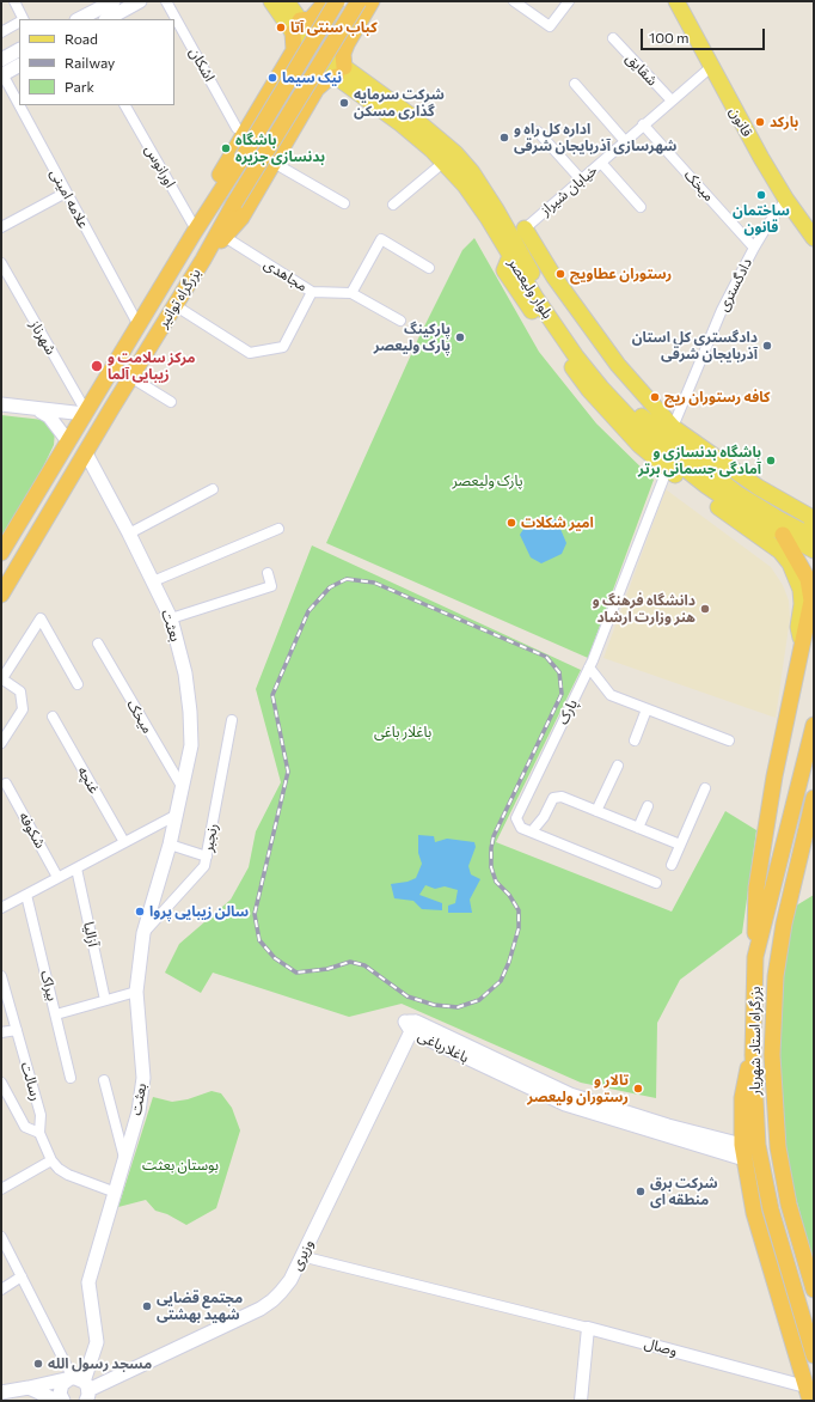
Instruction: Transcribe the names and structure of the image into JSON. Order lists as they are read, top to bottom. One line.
{"streets":{"highway":["بزرگراه توانیر","بزرگراه استاد شهریار"],"main road":["قانون","بلوار ولیعصر","بعثت","باغلارباغی","وزیری"],"street":["اشکان","شقایق","اورانوس","میخک","خیابان شیراز","علامه امینی","مجاهدی","دادگستری","شهرناز","پارک","غنچه","شکوفه","رنجبر","آزالیا","بیراک","رسالت","وصال"]},"crossings":[["شقایق","خیابان شیراز"],["قانون","خیابان شیراز"],["قانون","دادگستری"],["اورانوس","بزرگراه توانیر"],["میخک","خیابان شیراز"],["میخک","دادگستری"],["میخک","بعثت"],["خیابان شیراز","بلوار ولیعصر"],["علامه امینی","بزرگراه توانیر"],["بلوار ولیعصر","پارک"],["بزرگراه توانیر","شهرناز"],["بزرگراه توانیر","بعثت"],["بعثت","رنجبر"],["بعثت","وزیری"],["باغلارباغی","وزیری"]],"parks":["پارک ولیعصر","باغلار باغی","بوستان بعثت"],"places":["کباب سنتی آتا","نیک سیما","شرکت سرمایه گذاری مسکن","بارکد","اداره کل راه و شهرسازی آذربایجان شرقی","باشگاه بدنسازی جزیره","ساختمان قانون","رستوران عطاویچ","پارکینگ پارک ولیعصر","دادگستری کل استان آذربایجان شرقی","مرکز سلامت و زیبایی آلما","کافه رستوران ریچ","باشگاه بدنسازی و آمادگی جسمانی برتر","امیر شکلات","دانشگاه فرهنگ و هنر وزارت ارشاد","سالن زيبايى پروا","تالار و رستوران ولیعصر","شرکت برق منطقه ای","مجتمع قضایی شهید بهشتی","مسجد رسول الله"],"legend":["Road","Railway","Park"],"scale_bar":"100 m"}
